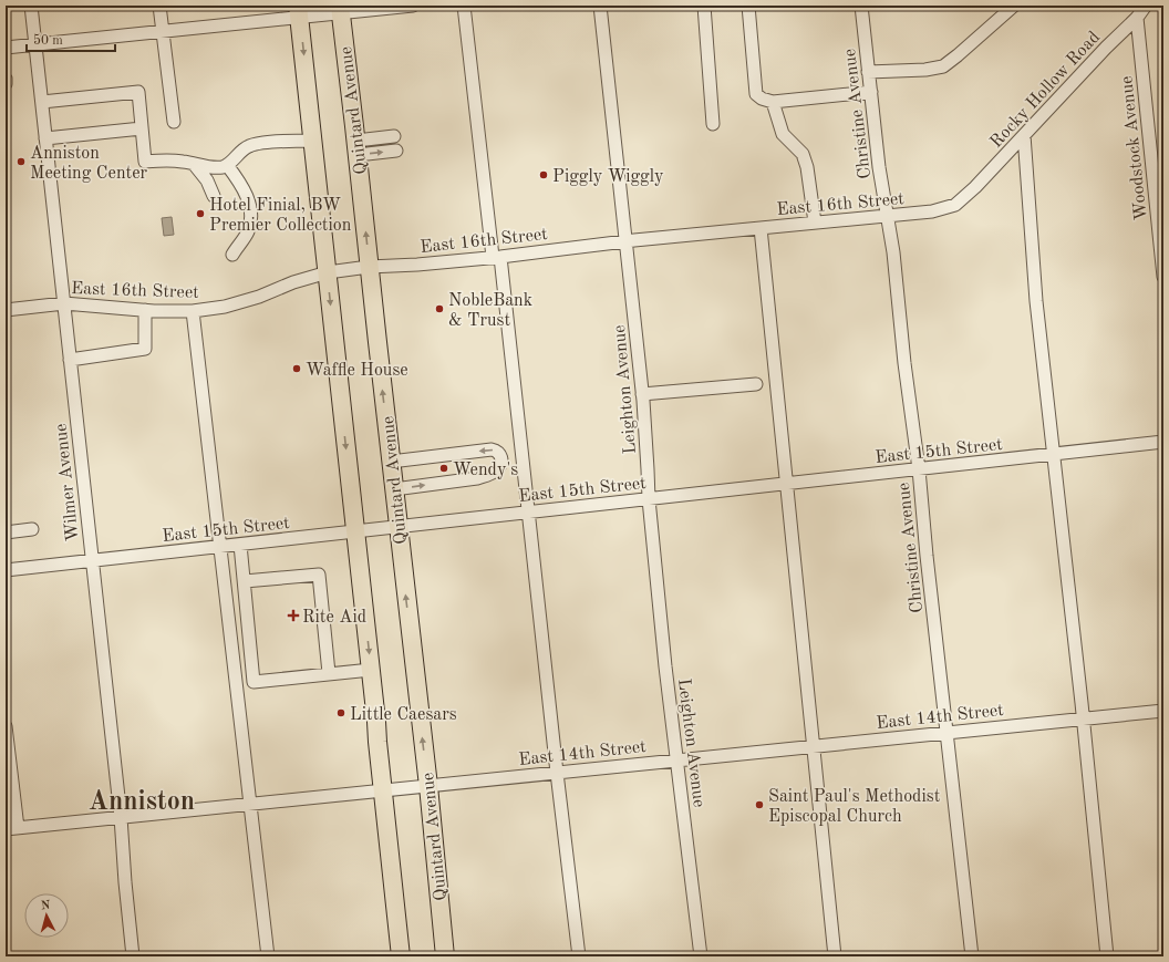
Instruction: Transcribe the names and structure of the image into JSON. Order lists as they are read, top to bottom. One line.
{"streets":{"highway":["Quintard Avenue"],"street":["Rocky Hollow Road","Christine Avenue","Woodstock Avenue","East 16th Street","Leighton Avenue","East 15th Street","Wilmer Avenue","East 14th Street"]},"crossings":[["Rocky Hollow Road","Woodstock Avenue"],["Rocky Hollow Road","East 16th Street"],["Quintard Avenue","East 16th Street"],["Quintard Avenue","East 15th Street"],["Quintard Avenue","East 14th Street"],["Christine Avenue","East 16th Street"],["Christine Avenue","East 15th Street"],["Christine Avenue","East 14th Street"],["East 16th Street","Leighton Avenue"],["East 16th Street","Wilmer Avenue"],["Leighton Avenue","East 15th Street"],["Leighton Avenue","East 14th Street"],["East 15th Street","Wilmer Avenue"],["Wilmer Avenue","East 14th Street"]],"districts":["Anniston"],"places":{"other":["Anniston Meeting Center","Piggly Wiggly","Hotel Finial, BW Premier Collection","NobleBank & Trust","Waffle House","Wendy's","Little Caesars","Saint Paul's Methodist Episcopal Church"],"health":["Rite Aid"]},"scale_bar":"50 m","north":"top"}
